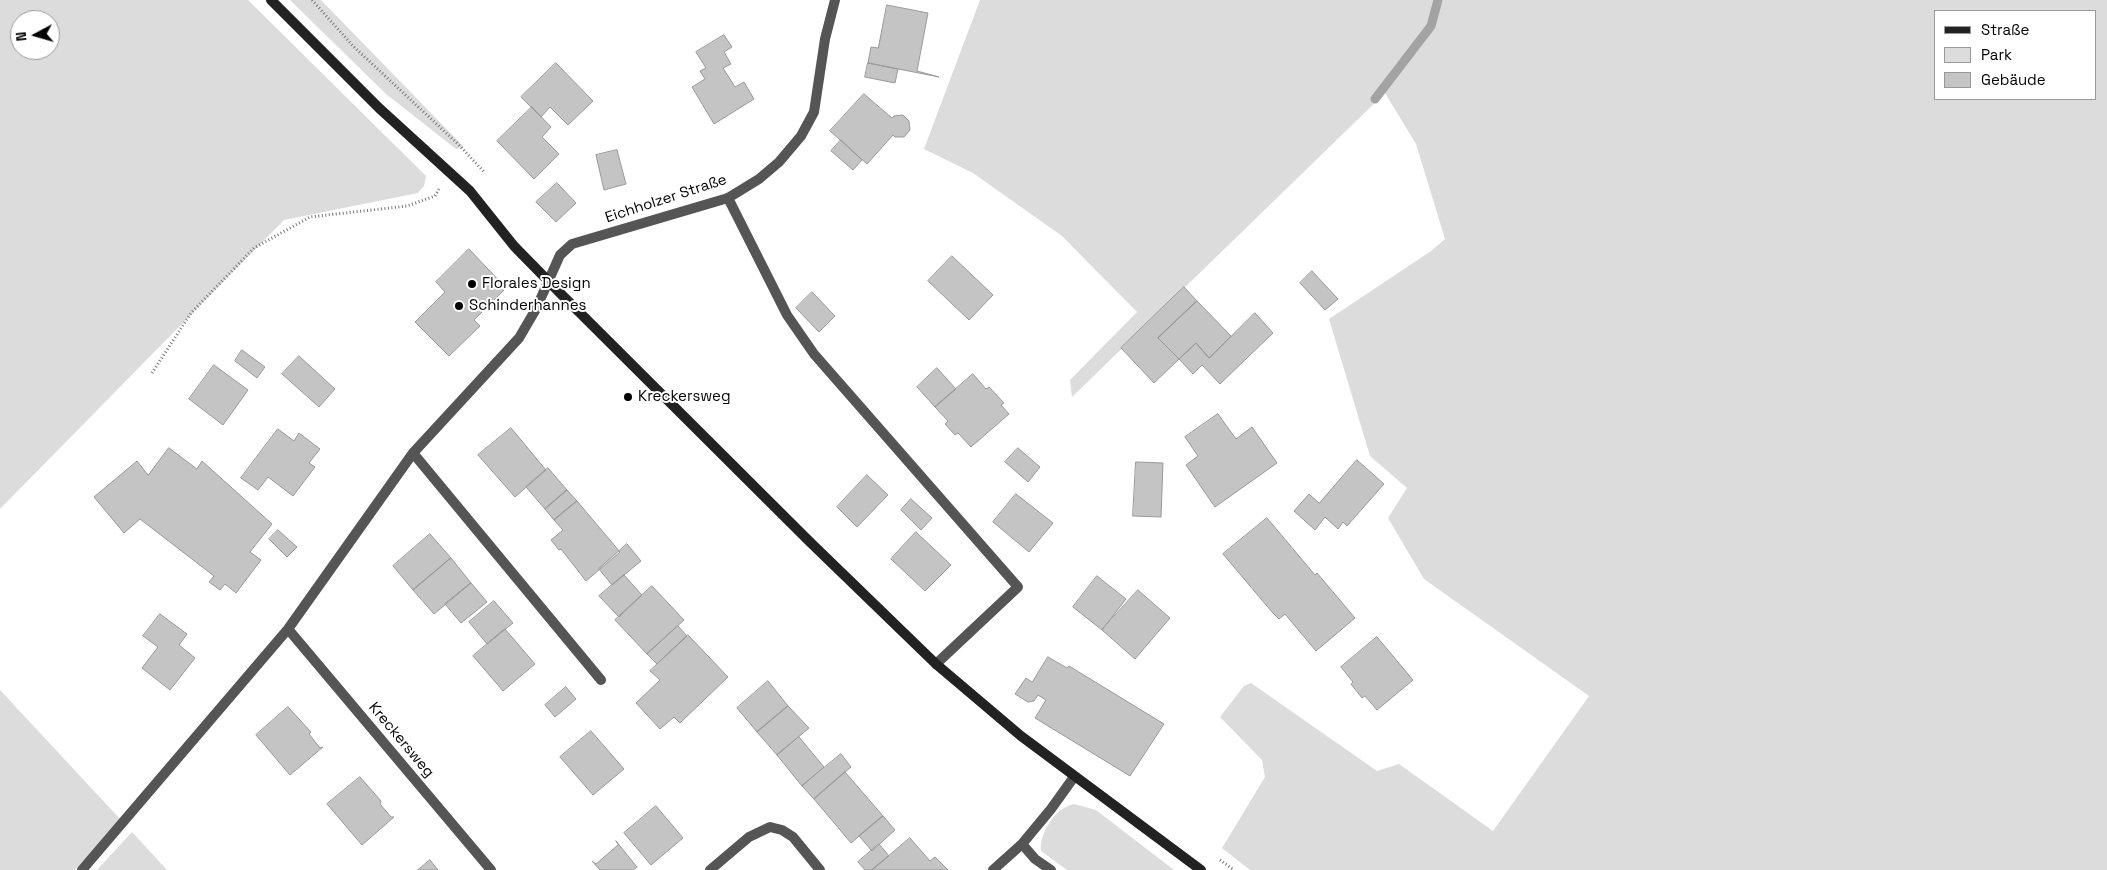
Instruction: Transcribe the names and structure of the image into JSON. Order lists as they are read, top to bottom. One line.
{"streets":{"street":["Eichholzer Straße","Kreckersweg"]},"places":["Florales Design","Schinderhannes","Kreckersweg"],"legend":["Straße","Park","Gebäude"],"north":"left"}
